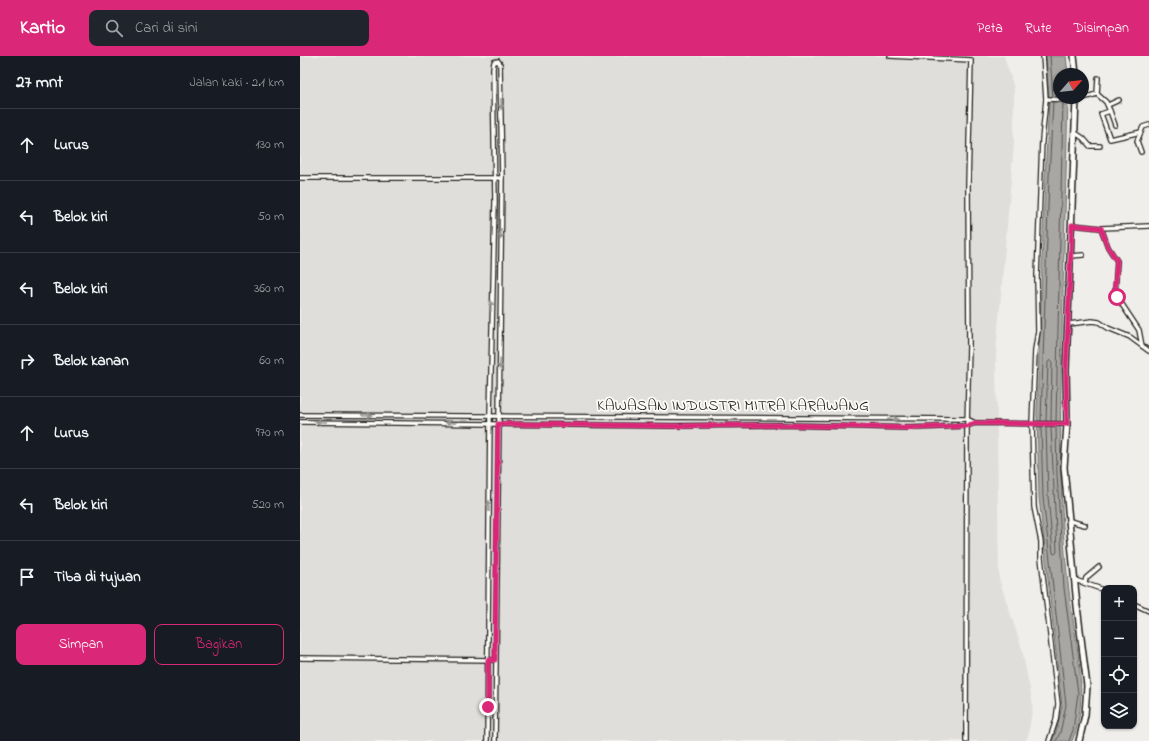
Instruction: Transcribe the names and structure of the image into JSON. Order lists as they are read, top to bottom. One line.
{"streets":{"street":["KAWASAN INDUSTRI MITRA KARAWANG"]},"north":"top right","page":{"header":"Kartio","search":"Cari di sini","nav":["Peta","Rute","Disimpan"],"heading":["27 mnt","Jalan kaki · 2.1 km"],"list":[["Lurus","130 m"],["Belok kiri","50 m"],["Belok kiri","360 m"],["Belok kanan","60 m"],["Lurus","970 m"],["Belok kiri","520 m"],"Tiba di tujuan"],"map_buttons":["+","−"],"buttons":["Simpan","Bagikan"]}}
